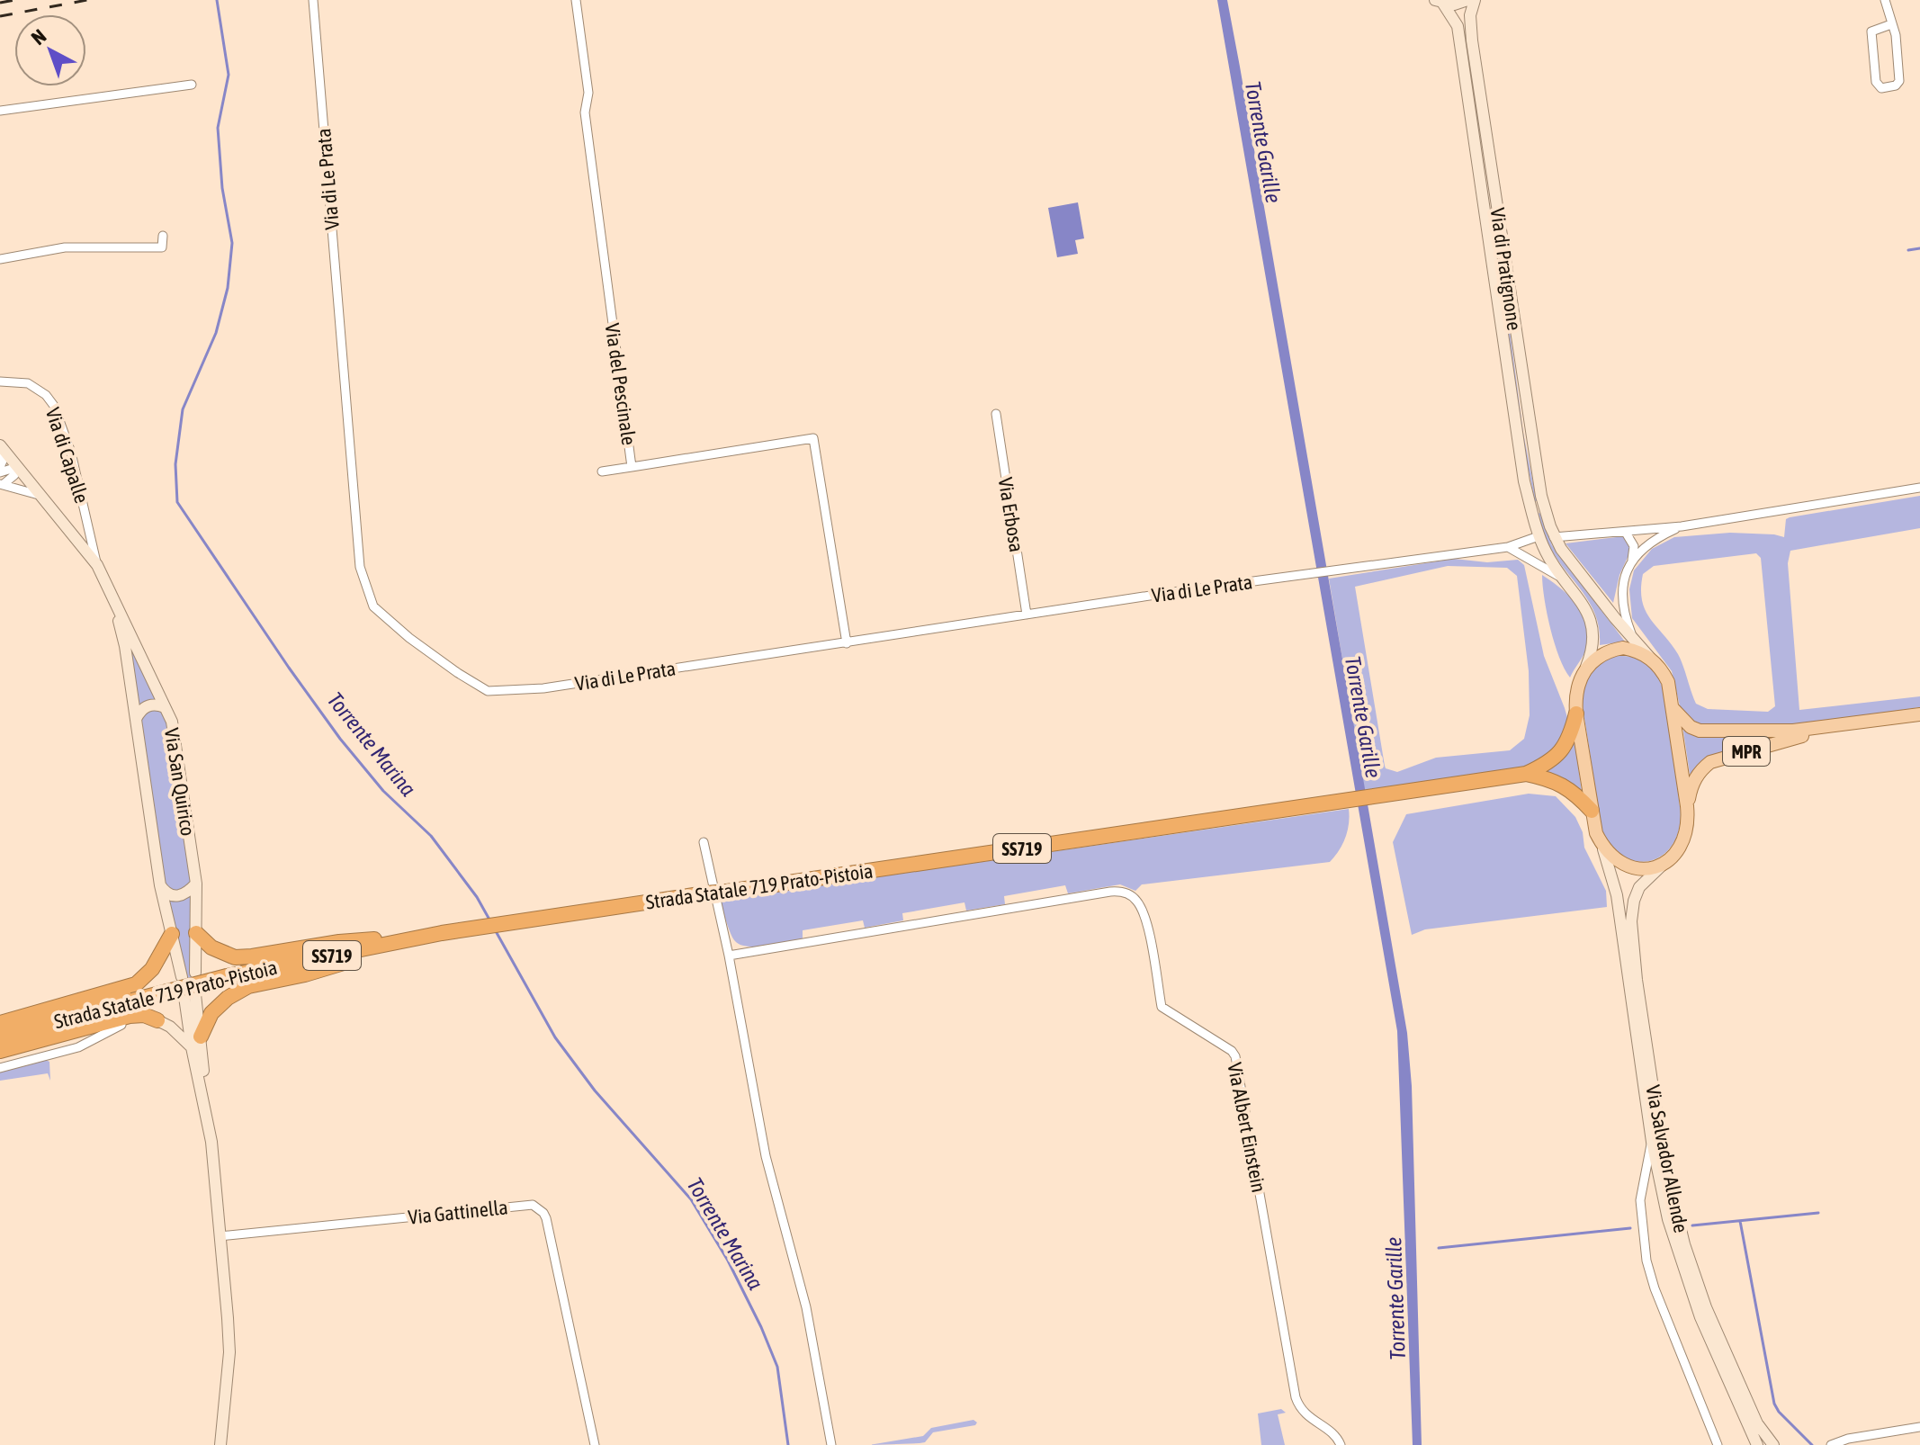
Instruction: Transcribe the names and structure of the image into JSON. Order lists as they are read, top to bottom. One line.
{"streets":{"highway":["SS719","Strada Statale 719 Prato-Pistoia"],"main road":["Via di Pratignone","MPR","Via San Quirico","Via Salvador Allende"],"street":["Via di Le Prata","Via del Pescinale","Via di Capalle","Via Erbosa","Via Albert Einstein","Via Gattinella"]},"crossings":[["Via di Le Prata","Via di Pratignone"],["Via di Le Prata","Via del Pescinale"],["Via di Le Prata","Via Erbosa"],["Via di Le Prata","Via Salvador Allende"],["Via di Pratignone","Via Salvador Allende"],["Via di Capalle","Via San Quirico"],["MPR","Via Salvador Allende"],["SS719","Strada Statale 719 Prato-Pistoia"],["SS719","Via Salvador Allende"]],"water":["Torrente Garille","Torrente Marina"],"north":"top left"}
